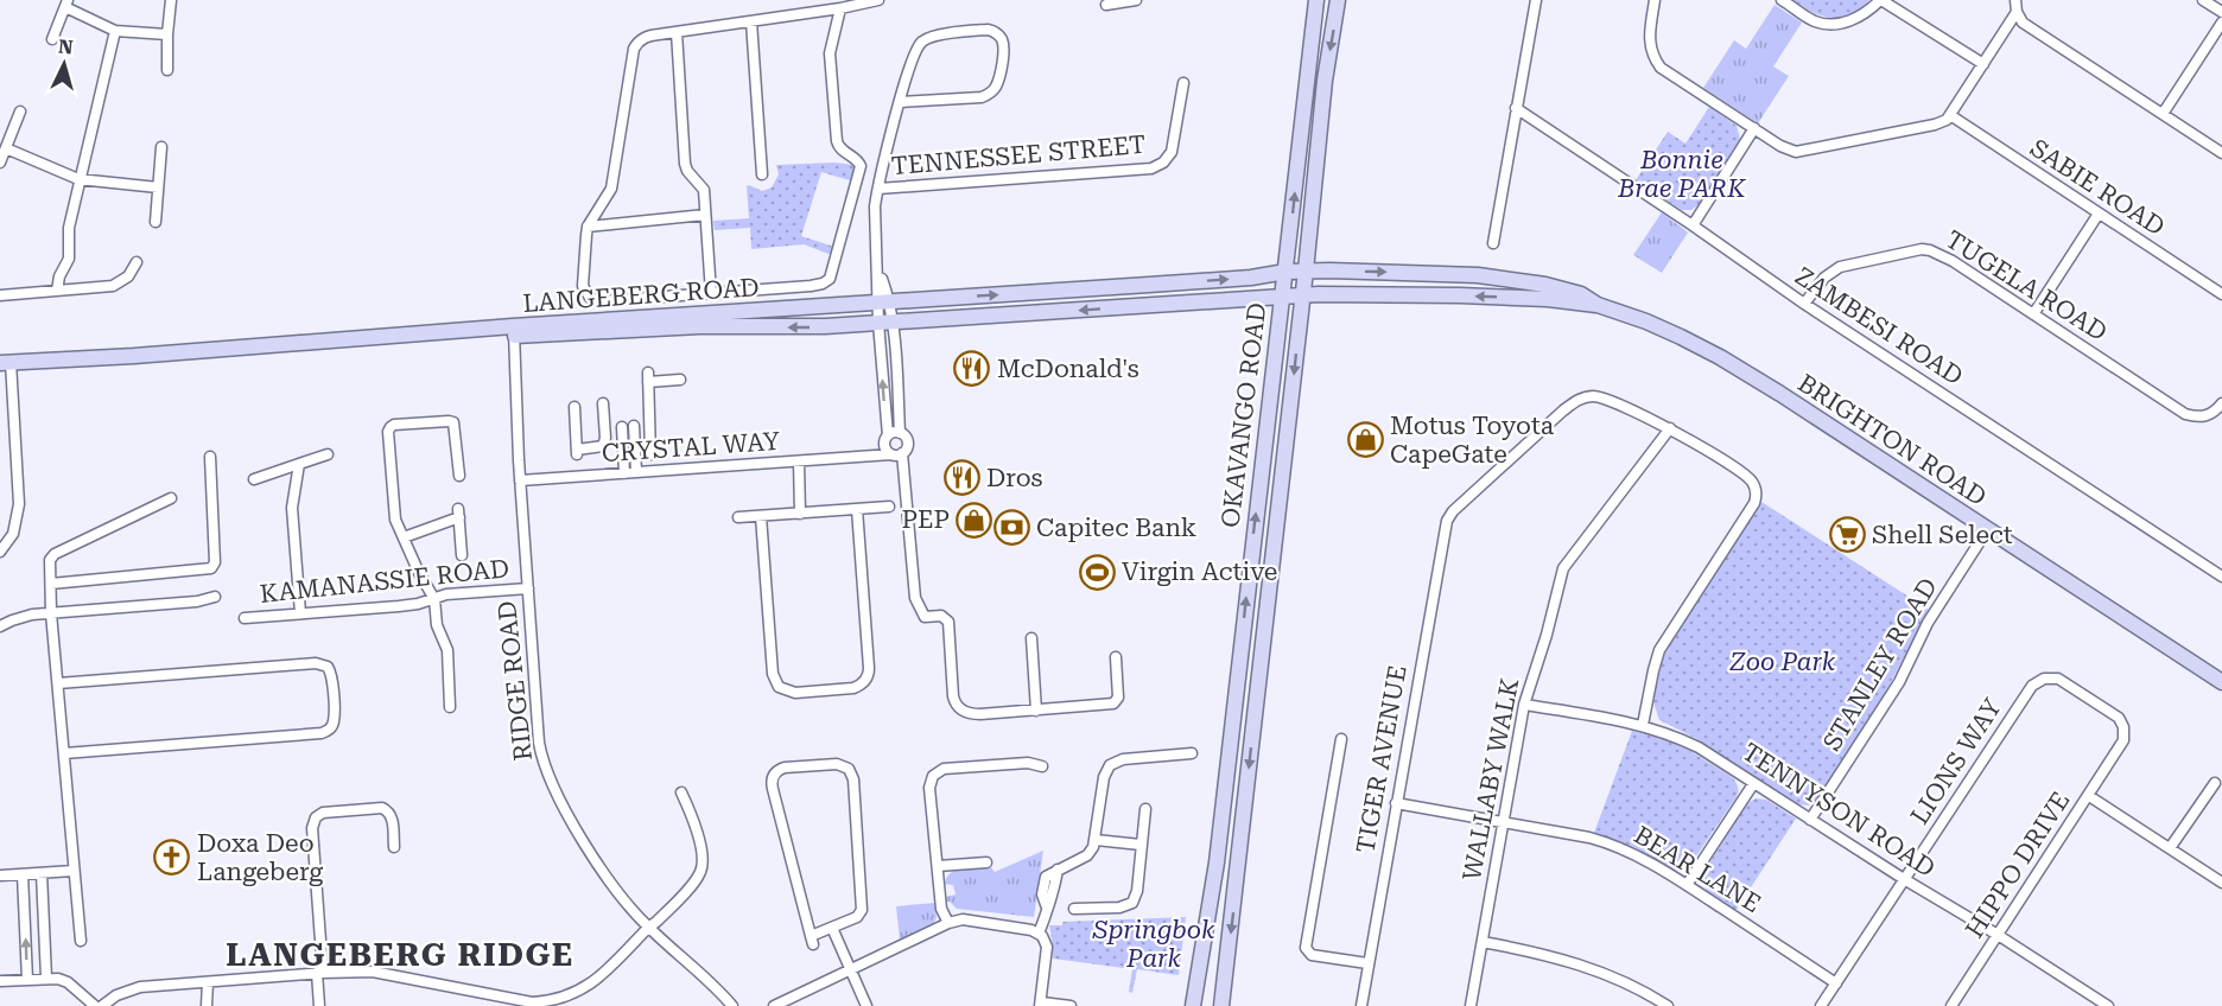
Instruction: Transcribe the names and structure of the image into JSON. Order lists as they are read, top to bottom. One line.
{"streets":{"main road":["LANGEBERG ROAD","OKAVANGO ROAD","BRIGHTON ROAD"],"street":["TENNESSEE STREET","SABIE ROAD","TUGELA ROAD","ZAMBESI ROAD","CRYSTAL WAY","KAMANASSIE ROAD","STANLEY ROAD","RIDGE ROAD","TIGER AVENUE","LIONS WAY","WALLABY WALK","TENNYSON ROAD","HIPPO DRIVE","BEAR LANE"]},"crossings":[["TUGELA ROAD","ZAMBESI ROAD"],["LANGEBERG ROAD","OKAVANGO ROAD"],["LANGEBERG ROAD","BRIGHTON ROAD"],["LANGEBERG ROAD","RIDGE ROAD"],["OKAVANGO ROAD","BRIGHTON ROAD"],["BRIGHTON ROAD","STANLEY ROAD"],["CRYSTAL WAY","RIDGE ROAD"],["KAMANASSIE ROAD","RIDGE ROAD"],["STANLEY ROAD","TENNYSON ROAD"],["TIGER AVENUE","WALLABY WALK"],["TIGER AVENUE","BEAR LANE"],["LIONS WAY","TENNYSON ROAD"],["LIONS WAY","HIPPO DRIVE"],["LIONS WAY","BEAR LANE"],["WALLABY WALK","TENNYSON ROAD"],["WALLABY WALK","BEAR LANE"],["TENNYSON ROAD","HIPPO DRIVE"]],"districts":["LANGEBERG RIDGE"],"parks":["Bonnie Brae PARK","Zoo Park","Springbok Park"],"places":{"restaurant":["McDonald's","Dros"],"shop":["Motus Toyota CapeGate","PEP"],"bank":["Capitec Bank"],"supermarket":["Shell Select"],"sports":["Virgin Active"],"church":["Doxa Deo Langeberg"]},"north":"top"}
